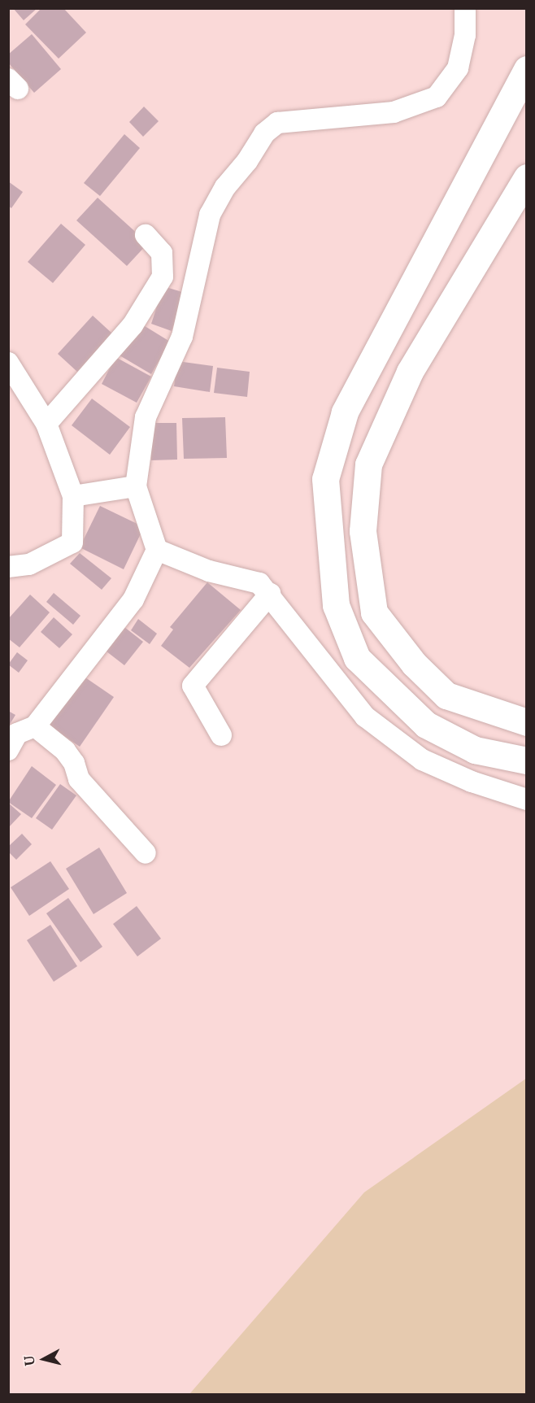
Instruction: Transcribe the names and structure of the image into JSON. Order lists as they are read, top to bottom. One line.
{"north":"left"}
